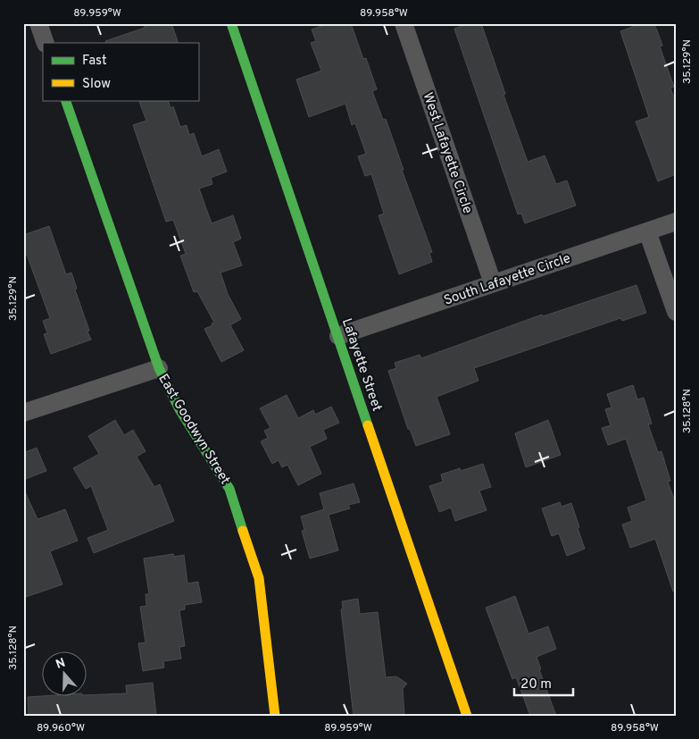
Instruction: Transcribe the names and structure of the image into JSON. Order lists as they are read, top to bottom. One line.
{"streets":{"street":["West Lafayette Circle","South Lafayette Circle","Lafayette Street","East Goodwyn Street"]},"crossings":[["West Lafayette Circle","South Lafayette Circle"],["South Lafayette Circle","Lafayette Street"]],"legend":["Fast","Slow"],"scale_bar":"20 m","north":"top","coordinates":["89.959°W","89.958°W","35.129°N","35.128°N","89.960°W"]}
